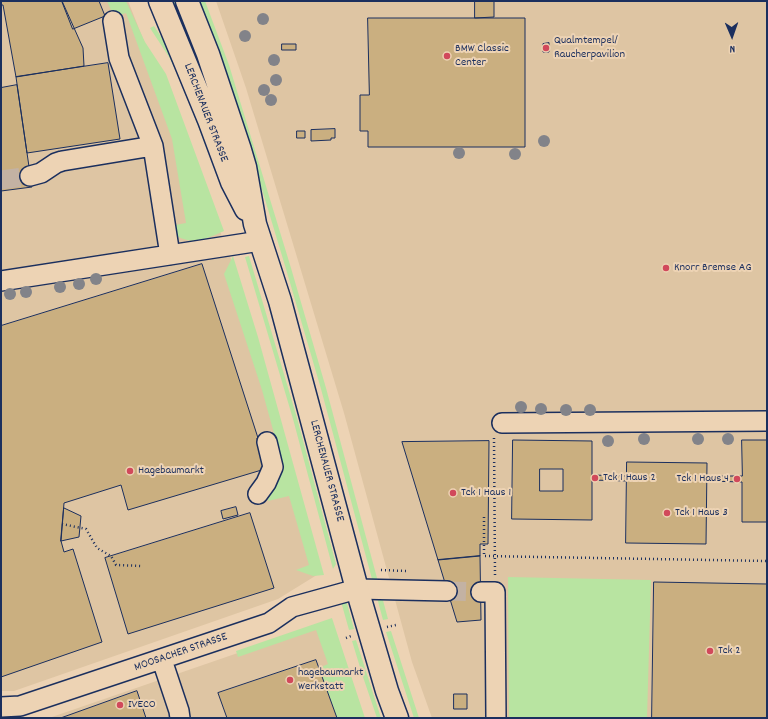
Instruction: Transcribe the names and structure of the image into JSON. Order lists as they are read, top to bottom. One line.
{"streets":{"main road":["LERCHENAUER STRASSE"],"lane":["MOOSACHER STRASSE"]},"crossings":[["LERCHENAUER STRASSE","MOOSACHER STRASSE"]],"places":["Qualmtempel/ Raucherpavilion","BMW Classic Center","Knorr Bremse AG","Hagebaumarkt","Tck 1 Haus 2","Tck 1 Haus 4","Tck 1 Haus 1","Tck 1 Haus 3","Tck 2","hagebaumarkt Werkstatt","IVECO"],"north":"bottom"}
